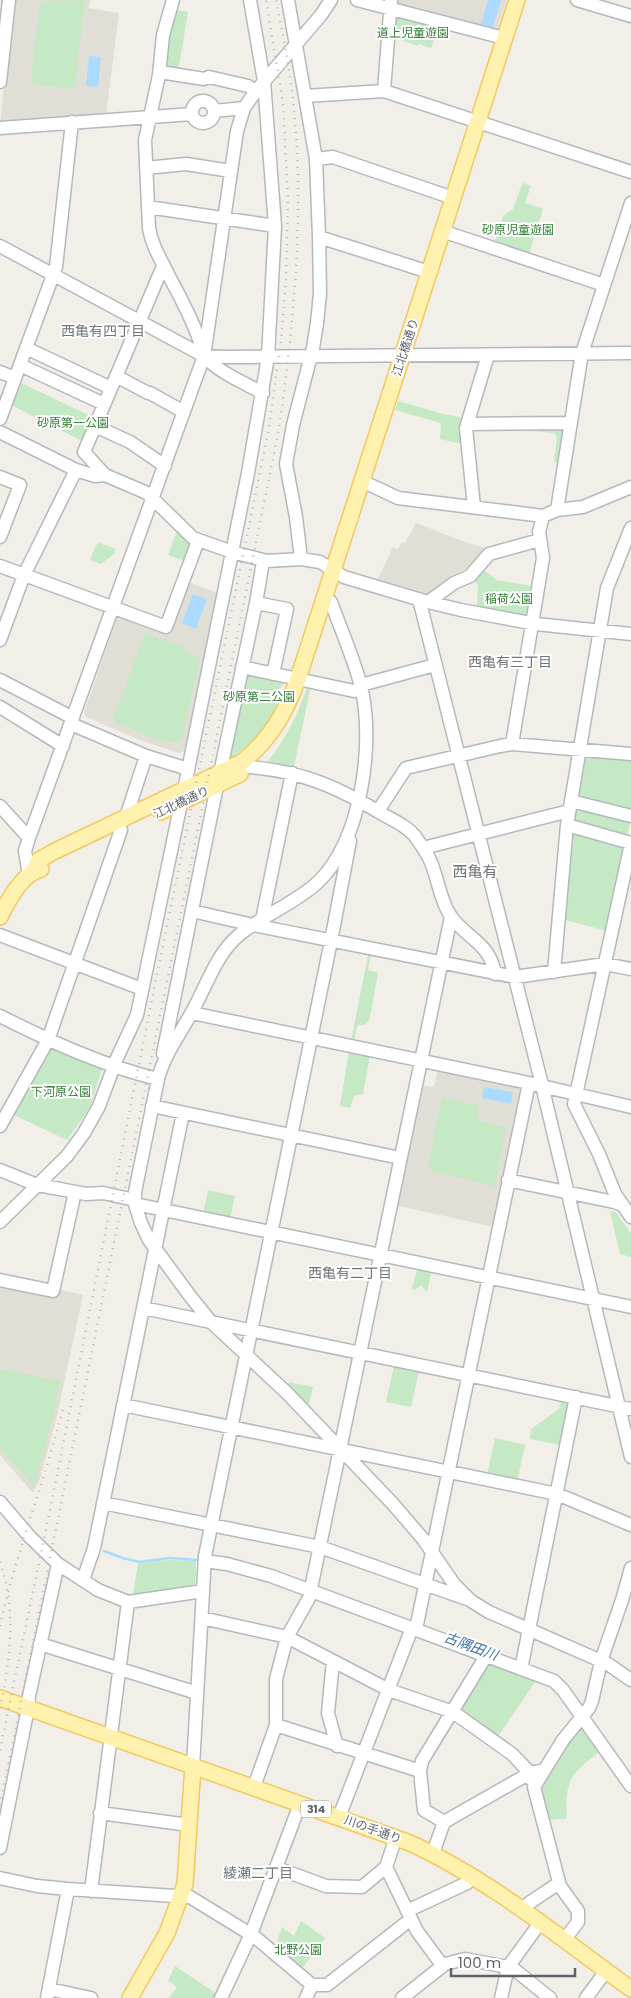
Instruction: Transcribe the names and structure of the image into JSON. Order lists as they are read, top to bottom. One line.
{"streets":{"main road":["江北橋通り","314","川の手通り"]},"districts":["西亀有四丁目","西亀有三丁目","西亀有","西亀有二丁目","綾瀬二丁目"],"water":["古隅田川"],"parks":["道上児童遊園","砂原児童遊園","砂原第一公園","稲荷公園","砂原第二公園","下河原公園","北野公園"],"scale_bar":"100 m"}
